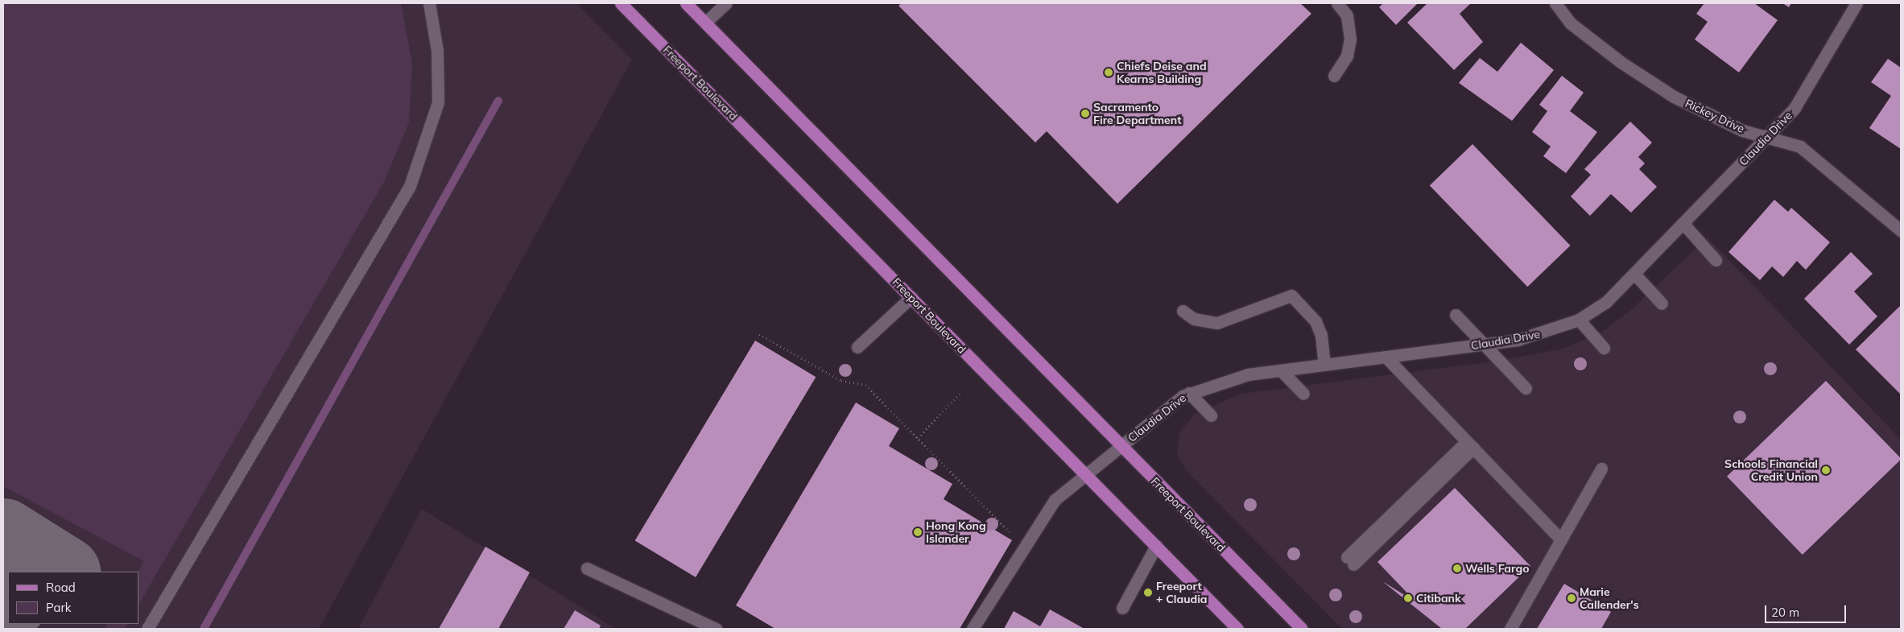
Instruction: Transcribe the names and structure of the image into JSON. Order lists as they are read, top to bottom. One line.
{"streets":{"main road":["Freeport Boulevard"],"street":["Rickey Drive","Claudia Drive"]},"crossings":[["Freeport Boulevard","Claudia Drive"],["Rickey Drive","Claudia Drive"]],"places":["Chiefs Deise and Kearns Building","Sacramento Fire Department","Schools Financial Credit Union","Hong Kong Islander","Wells Fargo","Freeport + Claudia","Citibank","Marie Callender's"],"legend":["Road","Park"],"scale_bar":"20 m"}
